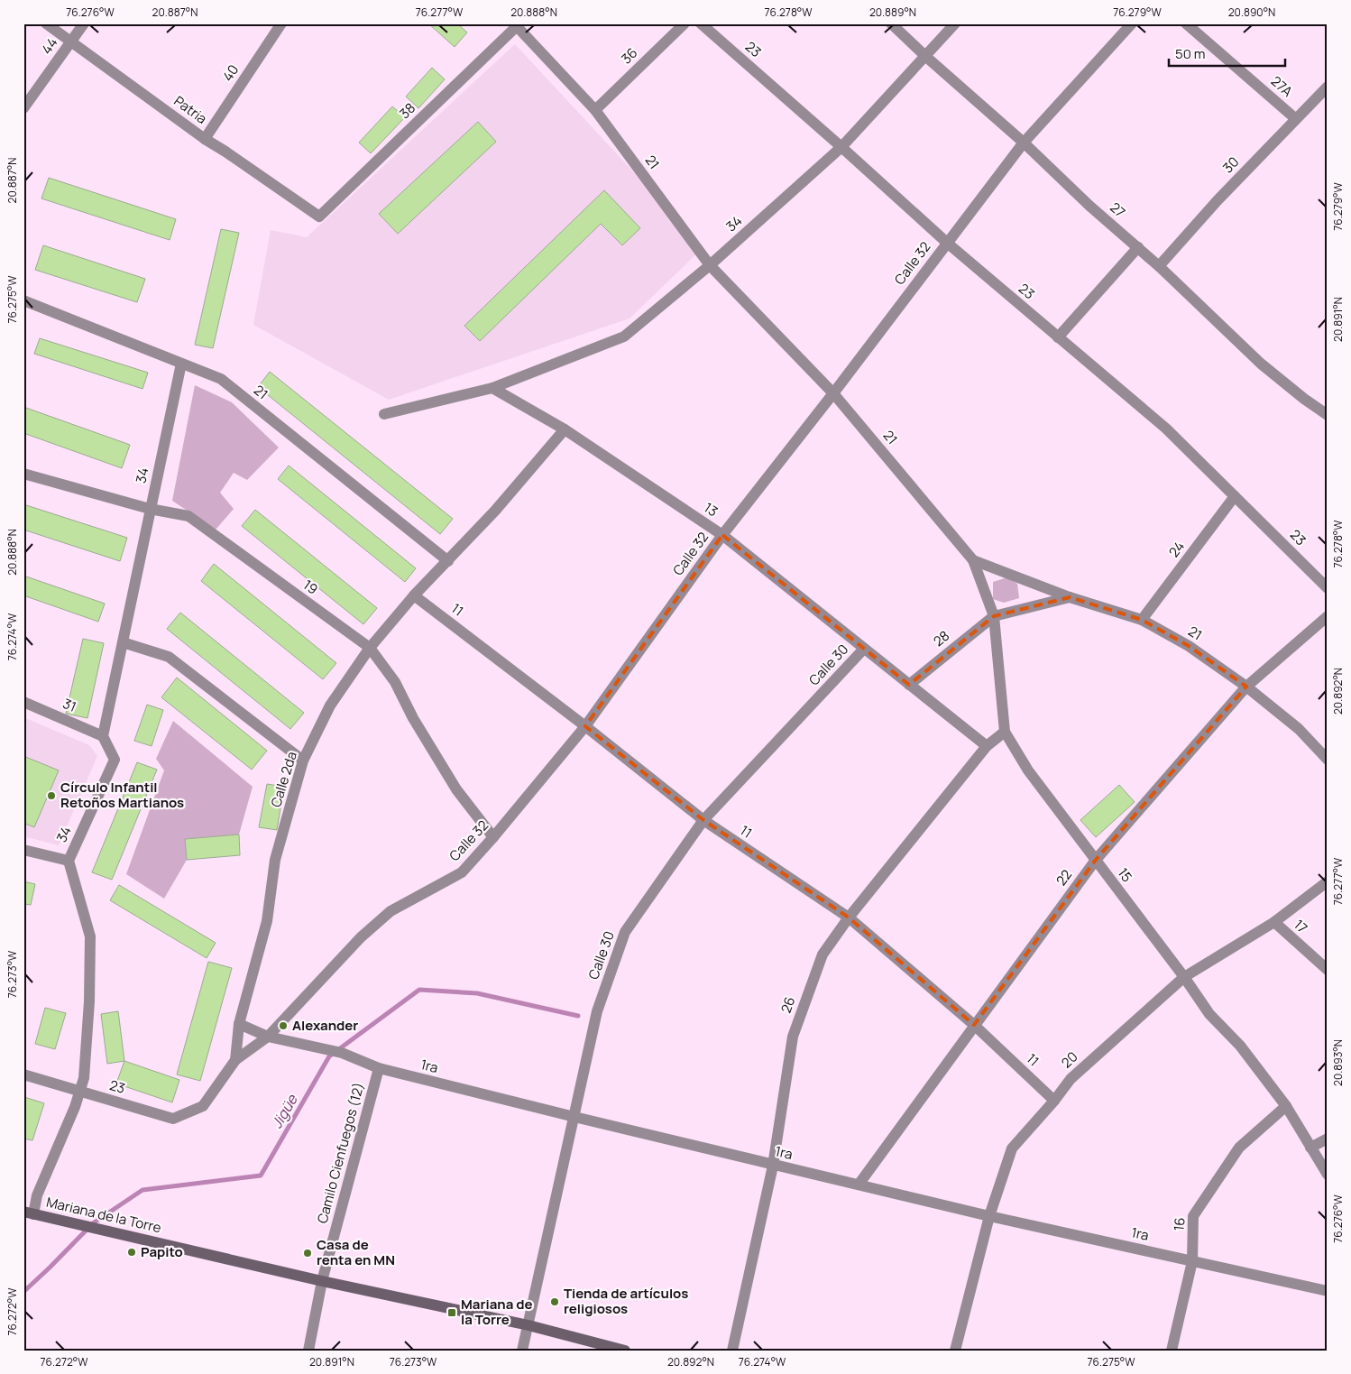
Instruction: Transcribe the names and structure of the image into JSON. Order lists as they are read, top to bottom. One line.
{"streets":{"street":["44","23","36","40","27A","Patria","38","21","30","27","34","Calle 32","13","24","19","11","28","Calle 30","31","Calle 2da","15","22","17","26","20","1ra","Camilo Cienfuegos (12)","Mariana de la Torre","16"]},"crossings":[["44","Patria"],["23","34"],["23","Calle 32"],["23","24"],["23","Calle 2da"],["36","21"],["40","Patria"],["27A","30"],["Patria","38"],["38","21"],["21","34"],["21","Calle 32"],["21","24"],["21","Calle 2da"],["21","15"],["21","22"],["30","27"],["27","34"],["27","Calle 32"],["34","13"],["34","19"],["34","31"],["34","Mariana de la Torre"],["Calle 32","13"],["Calle 32","19"],["Calle 32","11"],["Calle 32","Calle 2da"],["Calle 32","1ra"],["13","28"],["13","Calle 30"],["13","Calle 2da"],["13","26"],["19","Calle 2da"],["11","Calle 30"],["11","Calle 2da"],["11","22"],["11","26"],["11","20"],["28","15"],["Calle 30","1ra"],["Calle 30","Mariana de la Torre"],["Calle 2da","1ra"],["15","22"],["15","26"],["15","20"],["15","16"],["22","1ra"],["17","20"],["26","1ra"],["20","1ra"],["1ra","Camilo Cienfuegos (12)"],["1ra","16"],["Camilo Cienfuegos (12)","Mariana de la Torre"]],"water":["Jigüe"],"places":{"other":["Círculo Infantil Retoños Martianos","Alexander","Papito","Casa de renta en MN","Tienda de artículos religiosos"],"transit":["Mariana de la Torre"]},"scale_bar":"50 m","coordinates":["76.276°W","20.887°N","76.277°W","20.888°N","76.278°W","20.889°N","76.279°W","20.890°N","76.275°W","20.891°N","76.274°W","20.892°N","76.273°W","20.893°N","76.272°W"]}
